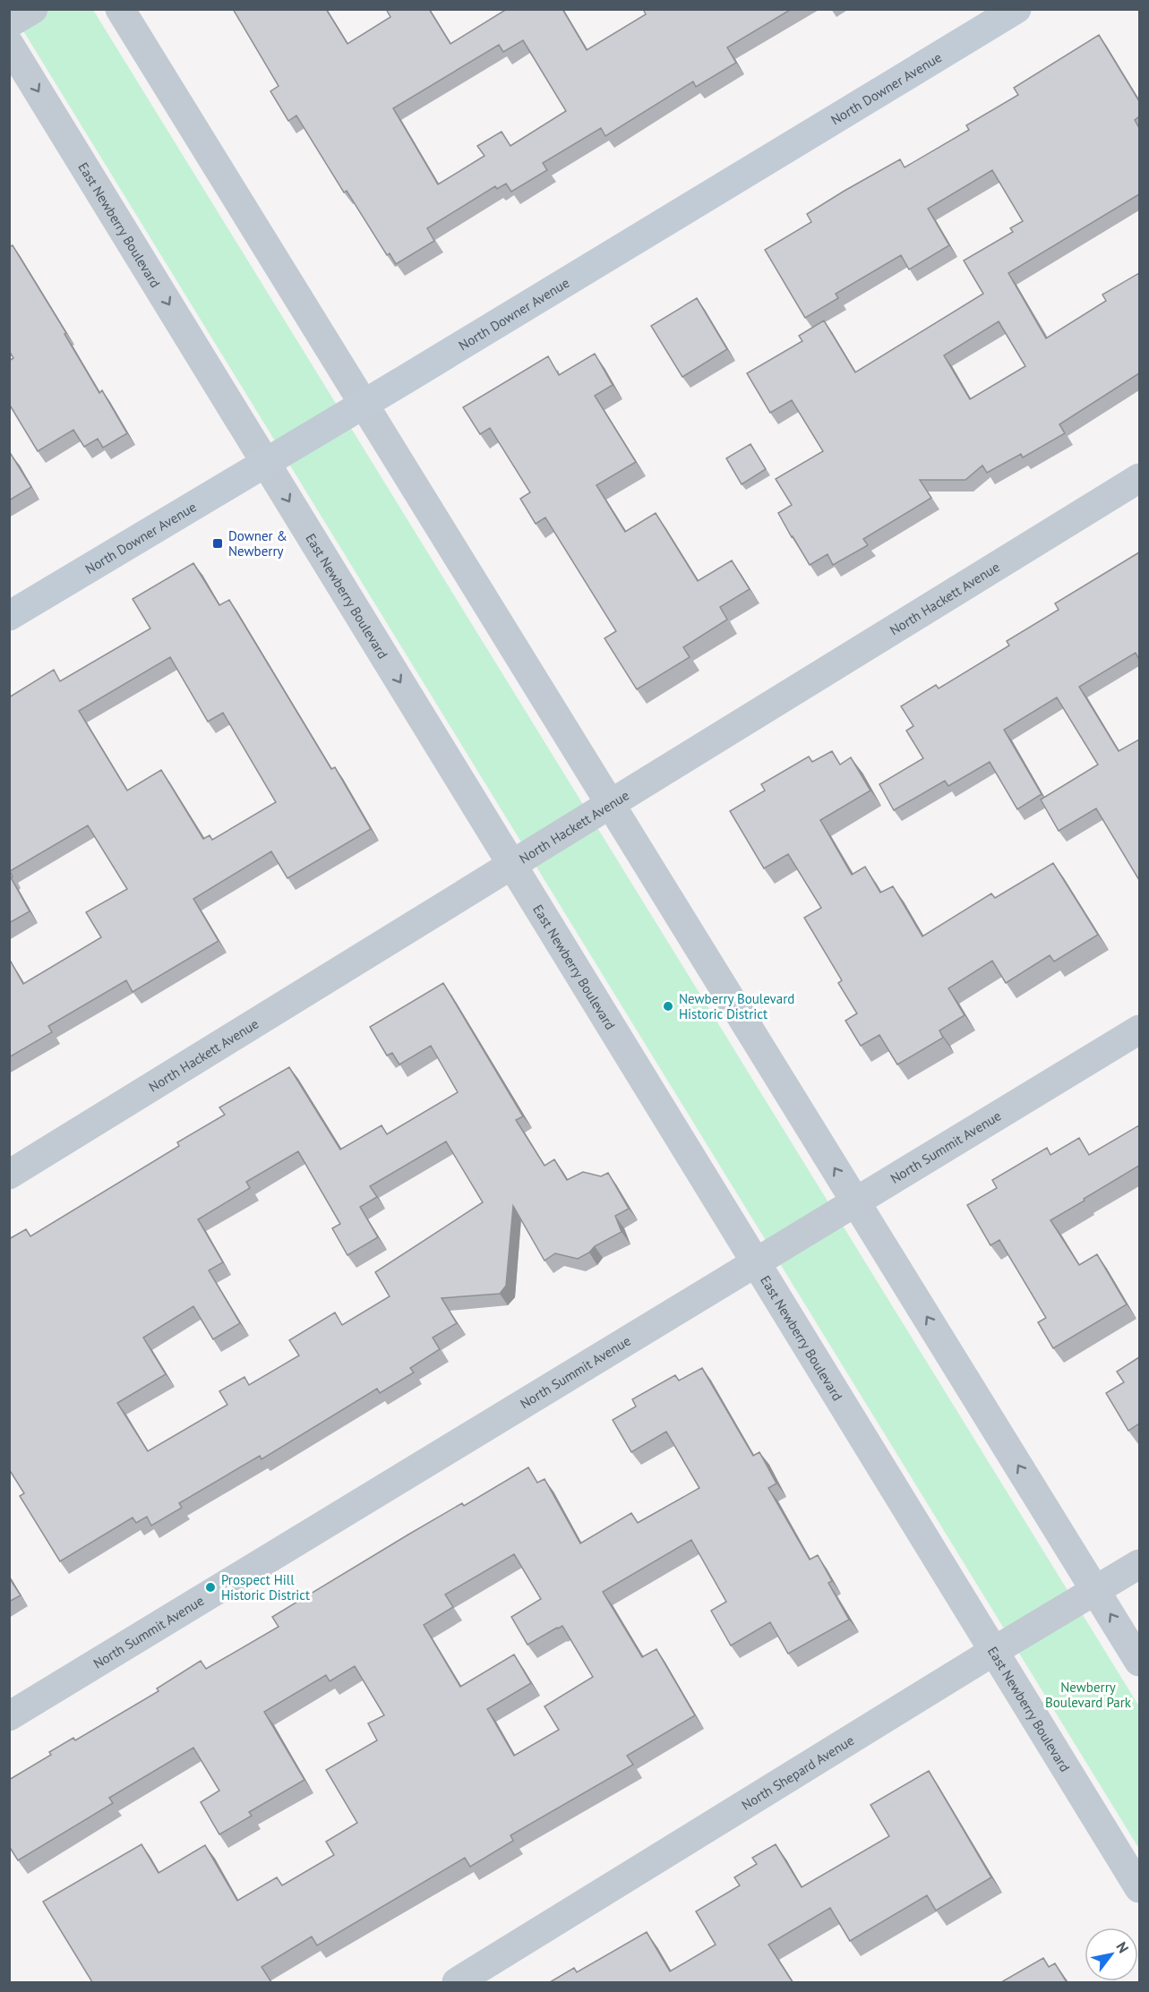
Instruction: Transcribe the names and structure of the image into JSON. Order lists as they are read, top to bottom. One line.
{"streets":{"street":["North Downer Avenue","East Newberry Boulevard","North Hackett Avenue","North Summit Avenue","North Shepard Avenue"]},"crossings":[["North Downer Avenue","East Newberry Boulevard"],["East Newberry Boulevard","North Hackett Avenue"],["East Newberry Boulevard","North Summit Avenue"],["East Newberry Boulevard","North Shepard Avenue"]],"parks":["Newberry Boulevard Park"],"places":{"transit":["Downer & Newberry"],"other":["Newberry Boulevard Historic District","Prospect Hill Historic District"]},"north":"top right"}
